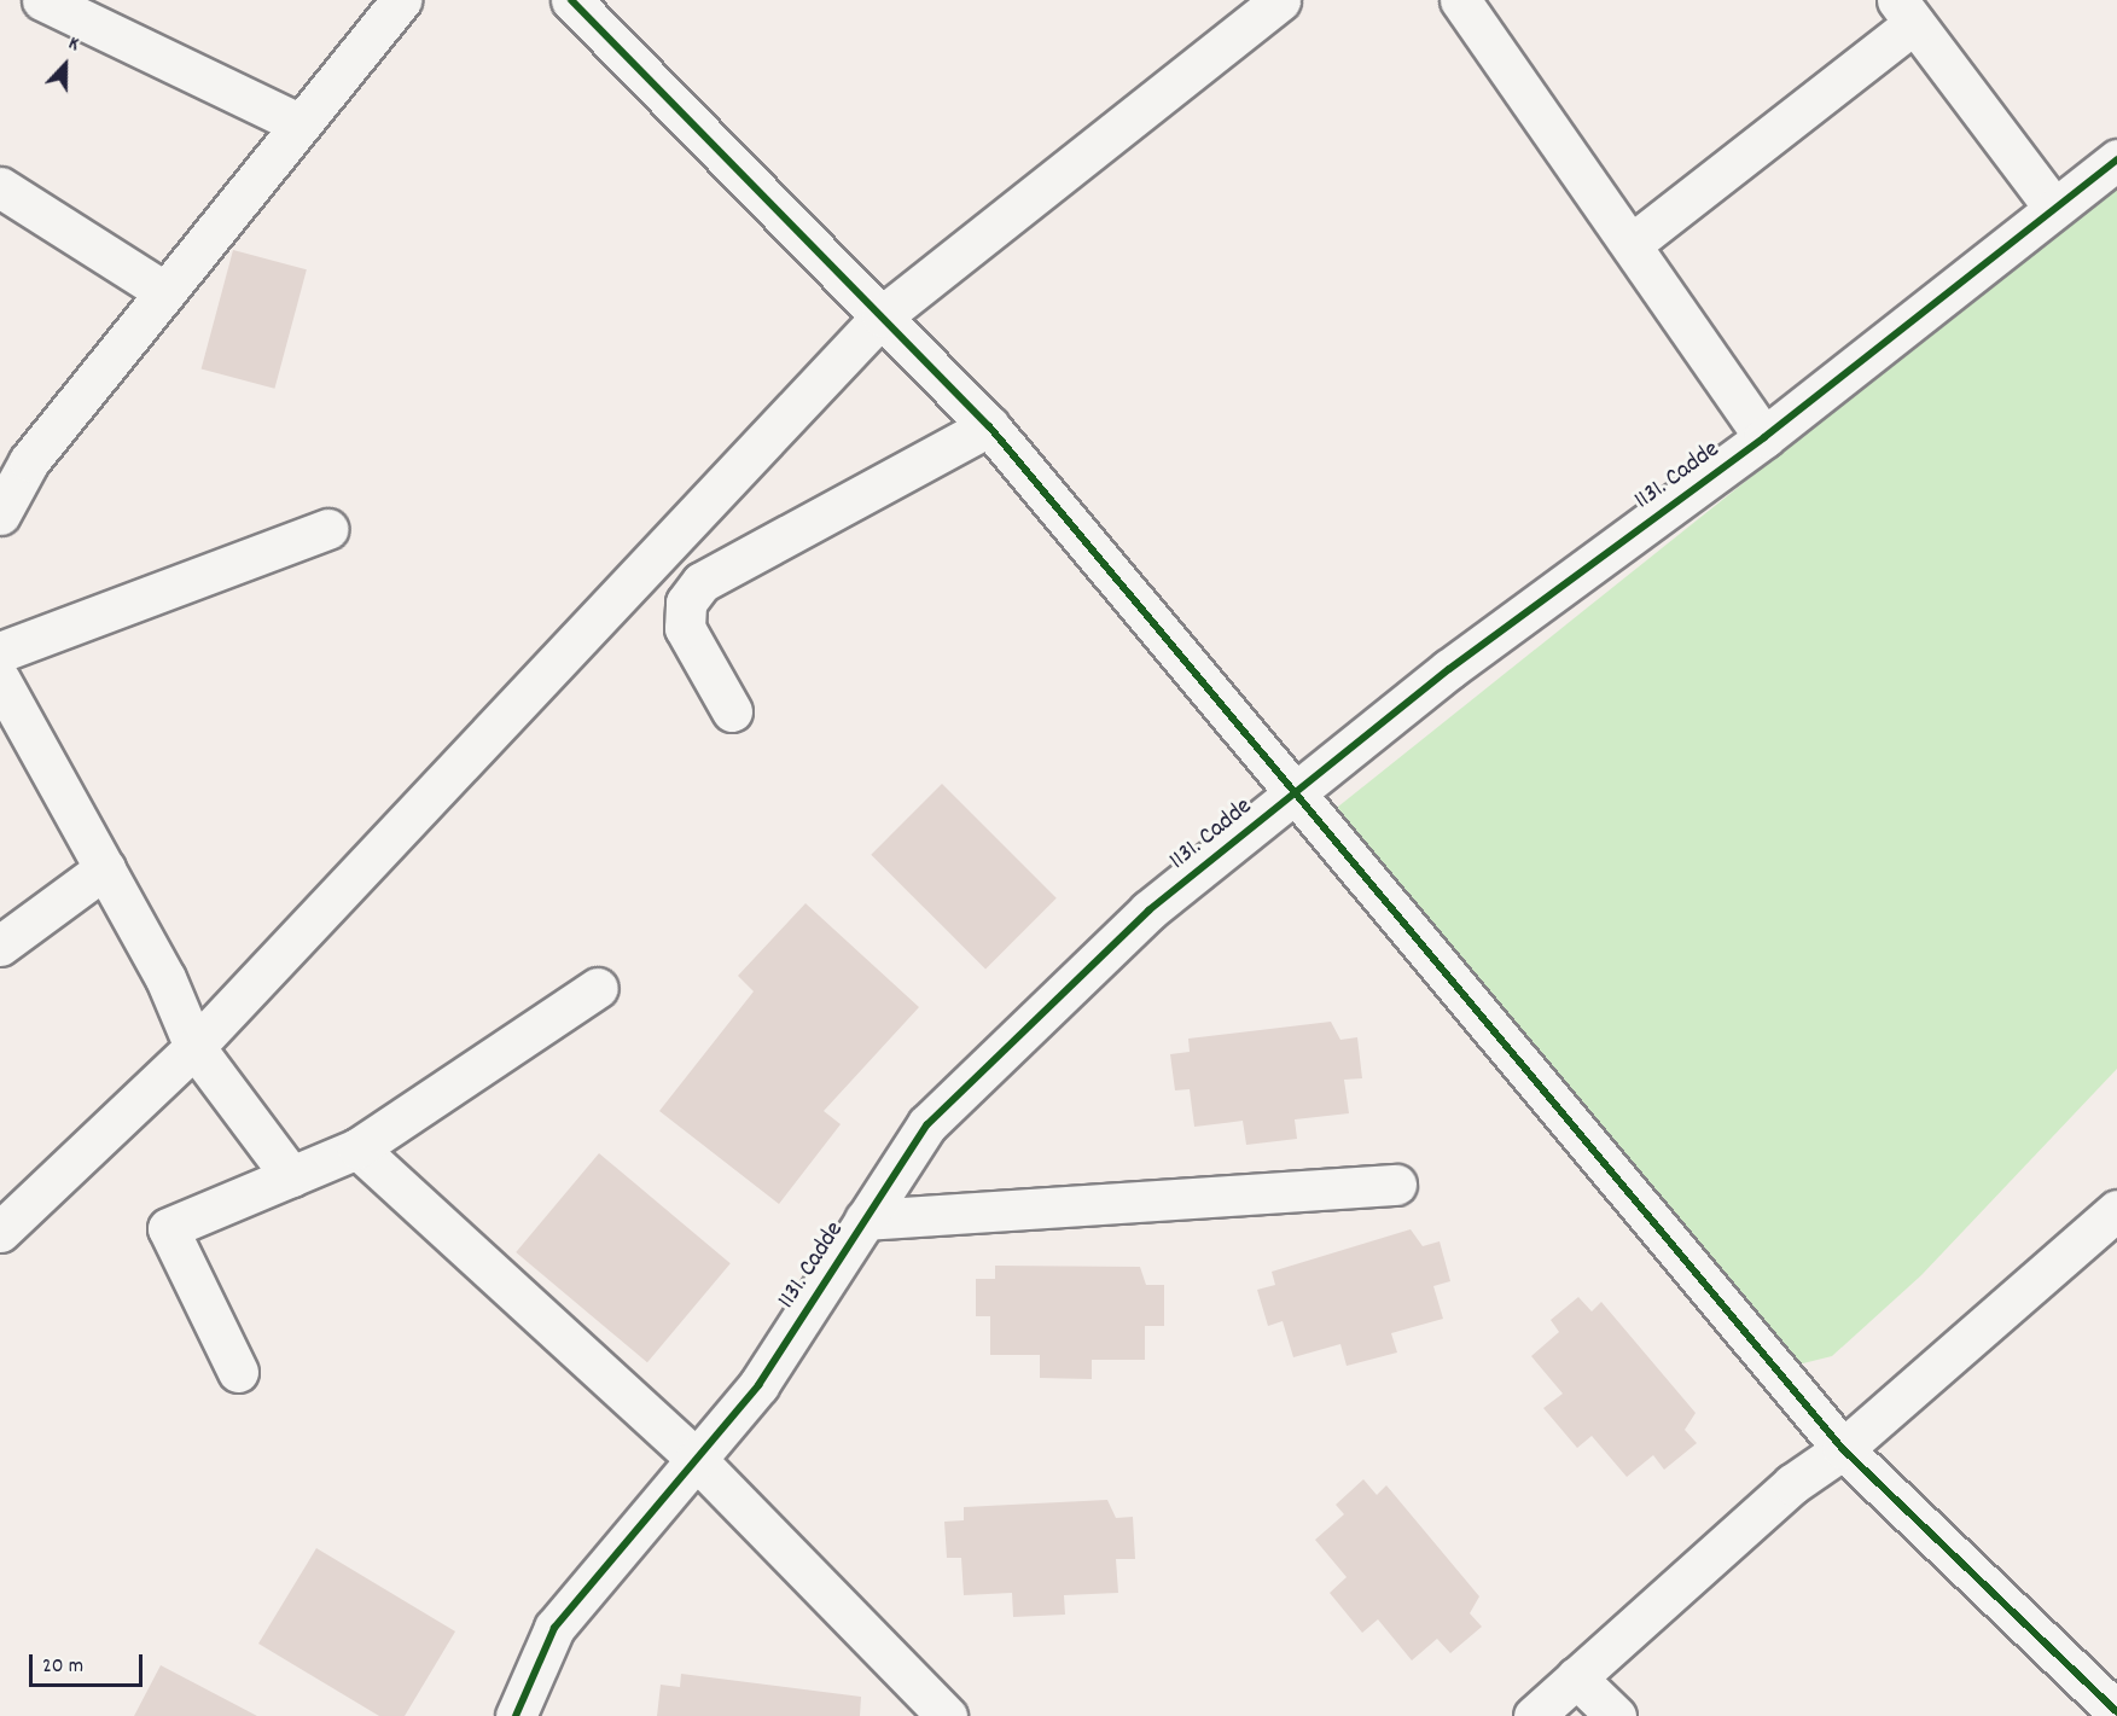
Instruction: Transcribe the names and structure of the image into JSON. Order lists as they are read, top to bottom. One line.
{"streets":{"street":["1131. Cadde"]},"scale_bar":"20 m","north":"top"}
